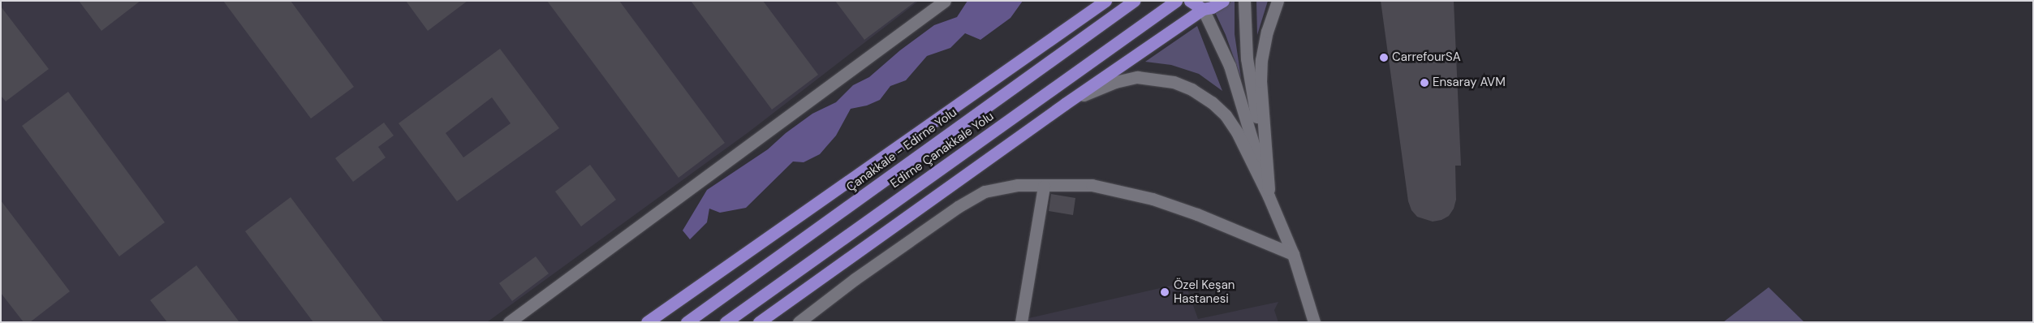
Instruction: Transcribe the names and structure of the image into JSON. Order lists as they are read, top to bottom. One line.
{"streets":{"highway":["Çanakkale - Edirne Yolu","Edirne Çanakkale Yolu"]},"places":["CarrefourSA","Ensaray AVM","Özel Keşan Hastanesi"]}
